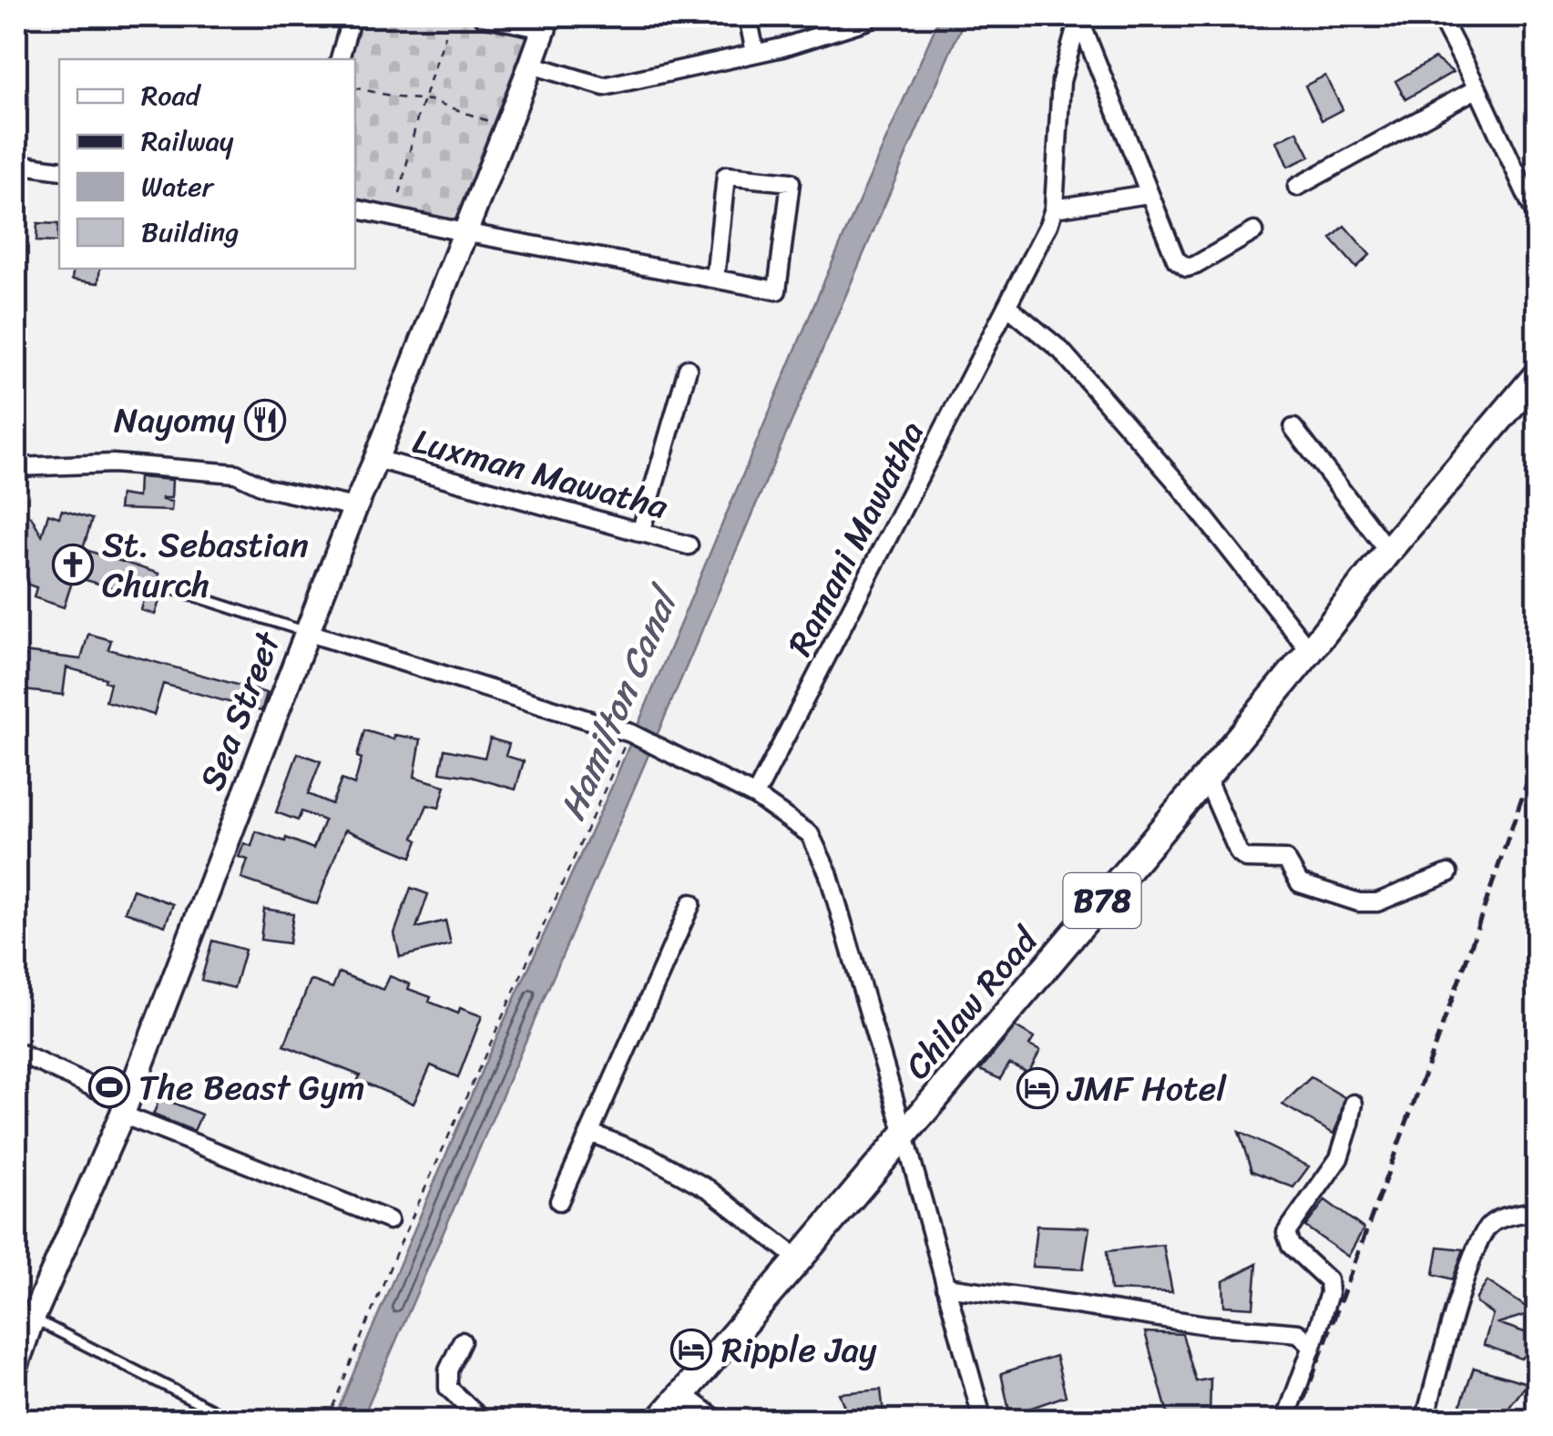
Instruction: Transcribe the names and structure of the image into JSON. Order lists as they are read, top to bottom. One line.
{"streets":{"main road":["B78","Chilaw Road"],"street":["Luxman Mawatha","Ramani Mawatha","Sea Street"]},"crossings":[["Luxman Mawatha","Sea Street"]],"water":["Hamilton Canal"],"places":{"restaurant":["Nayomy"],"church":["St. Sebastian Church"],"sports":["The Beast Gym"],"hotel":["JMF Hotel","Ripple Jay"]},"legend":["Road","Railway","Water","Building"]}
